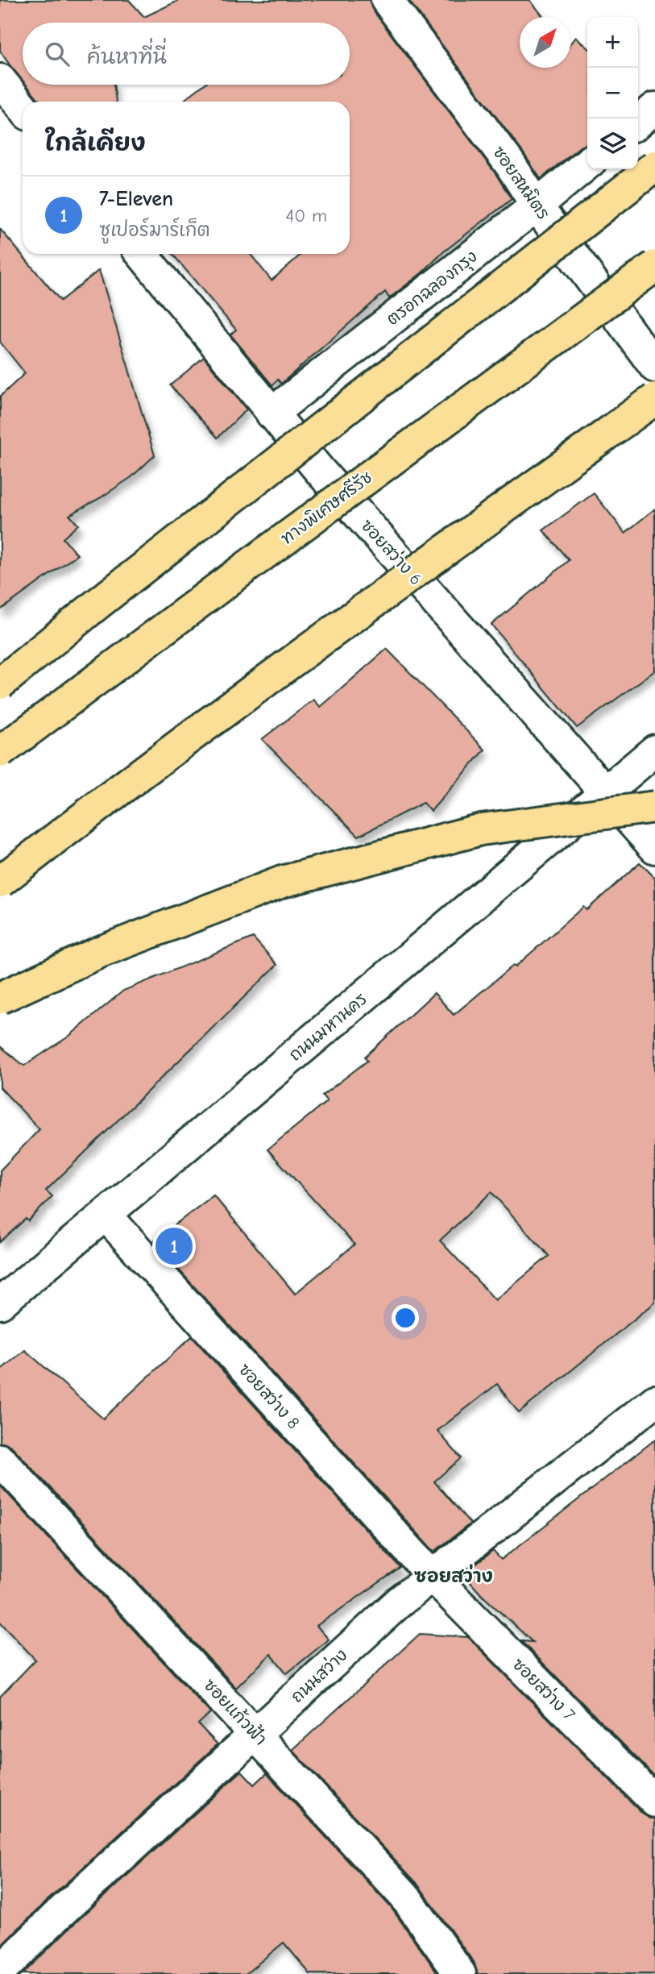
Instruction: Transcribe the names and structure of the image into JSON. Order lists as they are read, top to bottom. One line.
{"streets":{"highway":["ทางพิเศษศรีรัช"],"street":["ซอยสหมิตร","ตรอกฉลองกรุง","ซอยสว่าง 6","ถนนมหานคร","ซอยสว่าง 8","ถนนสว่าง","ซอยสว่าง 7","ซอยแก้วฟ้า"]},"crossings":[["ซอยสหมิตร","ตรอกฉลองกรุง"],["ตรอกฉลองกรุง","ซอยสว่าง 6"],["ซอยสว่าง 6","ถนนมหานคร"],["ถนนมหานคร","ซอยสว่าง 8"],["ซอยสว่าง 8","ถนนสว่าง"],["ซอยสว่าง 8","ซอยสว่าง 7"],["ถนนสว่าง","ซอยสว่าง 7"],["ถนนสว่าง","ซอยแก้วฟ้า"]],"districts":["ซอยสว่าง"],"north":"top right","page":{"map_buttons":["+","−"],"search":"ค้นหาที่นี่","heading":"ใกล้เคียง","list":[{"mark":"1","name":"7-Eleven","note":"ซูเปอร์มาร์เก็ต","value":"40 m"}],"pins":"1"}}
